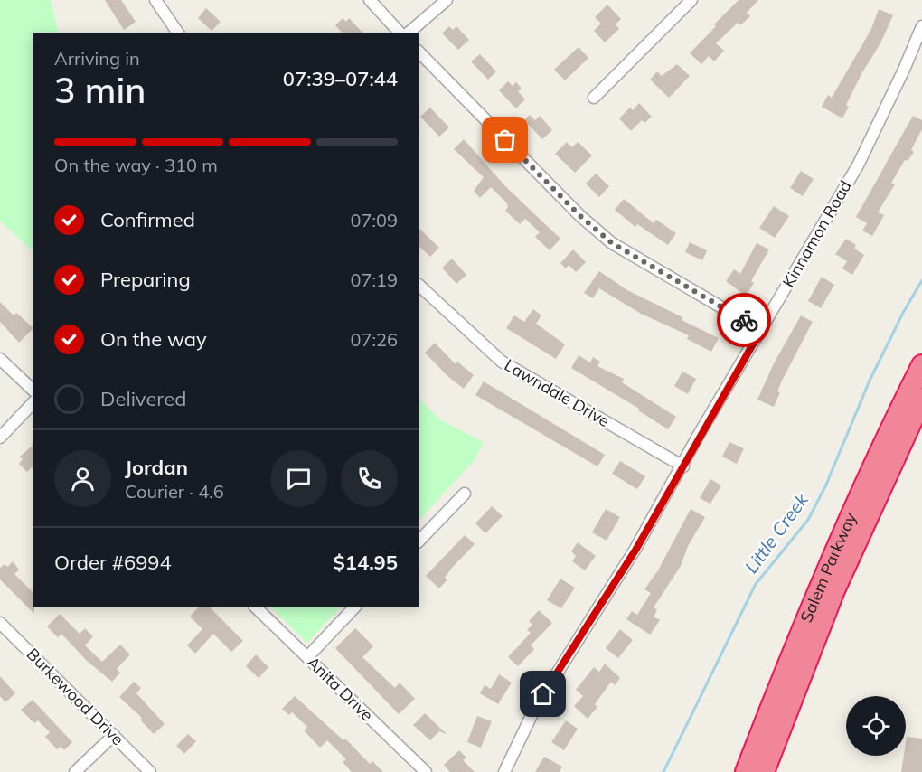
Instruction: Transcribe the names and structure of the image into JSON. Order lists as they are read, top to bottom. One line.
{"streets":{"highway":["Salem Parkway"],"street":["Kinnamon Road","Lawndale Drive","Anita Drive","Burkewood Drive"]},"crossings":[["Kinnamon Road","Lawndale Drive"]],"water":["Little Creek"],"page":{"heading":["3 min","Arriving in","07:39–07:44"],"panel":["Jordan","Courier · 4.6","Order #6994","$14.95"],"bar":"On the way · 310 m","list":[["Confirmed","07:09"],["Preparing","07:19"],["On the way","07:26"],"Delivered"]}}
